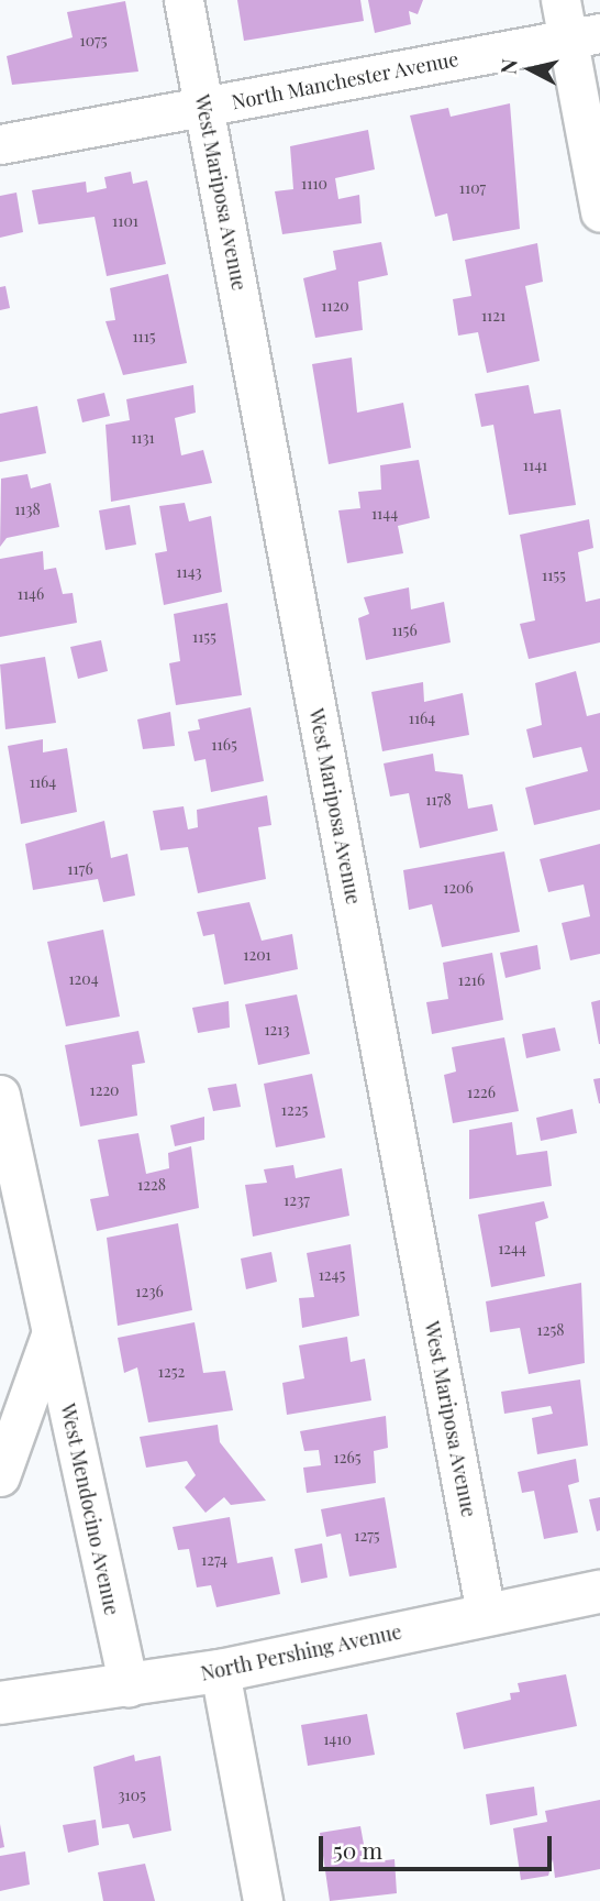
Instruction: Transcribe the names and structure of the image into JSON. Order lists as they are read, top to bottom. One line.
{"streets":{"main road":["North Pershing Avenue"],"street":["North Manchester Avenue","West Mariposa Avenue","West Mendocino Avenue"]},"crossings":[["North Manchester Avenue","West Mariposa Avenue"],["West Mariposa Avenue","North Pershing Avenue"],["West Mendocino Avenue","North Pershing Avenue"]],"house_numbers":["1075","1110","1107","1101","1120","1121","1115","1131","1141","1138","1144","1143","1155","1146","1156","1155","1164","1165","1164","1178","1176","1206","1201","1204","1216","1213","1220","1226","1225","1228","1237","1244","1245","1236","1258","1252","1265","1275","1274","1410","3105"],"scale_bar":"50 m","north":"left"}
